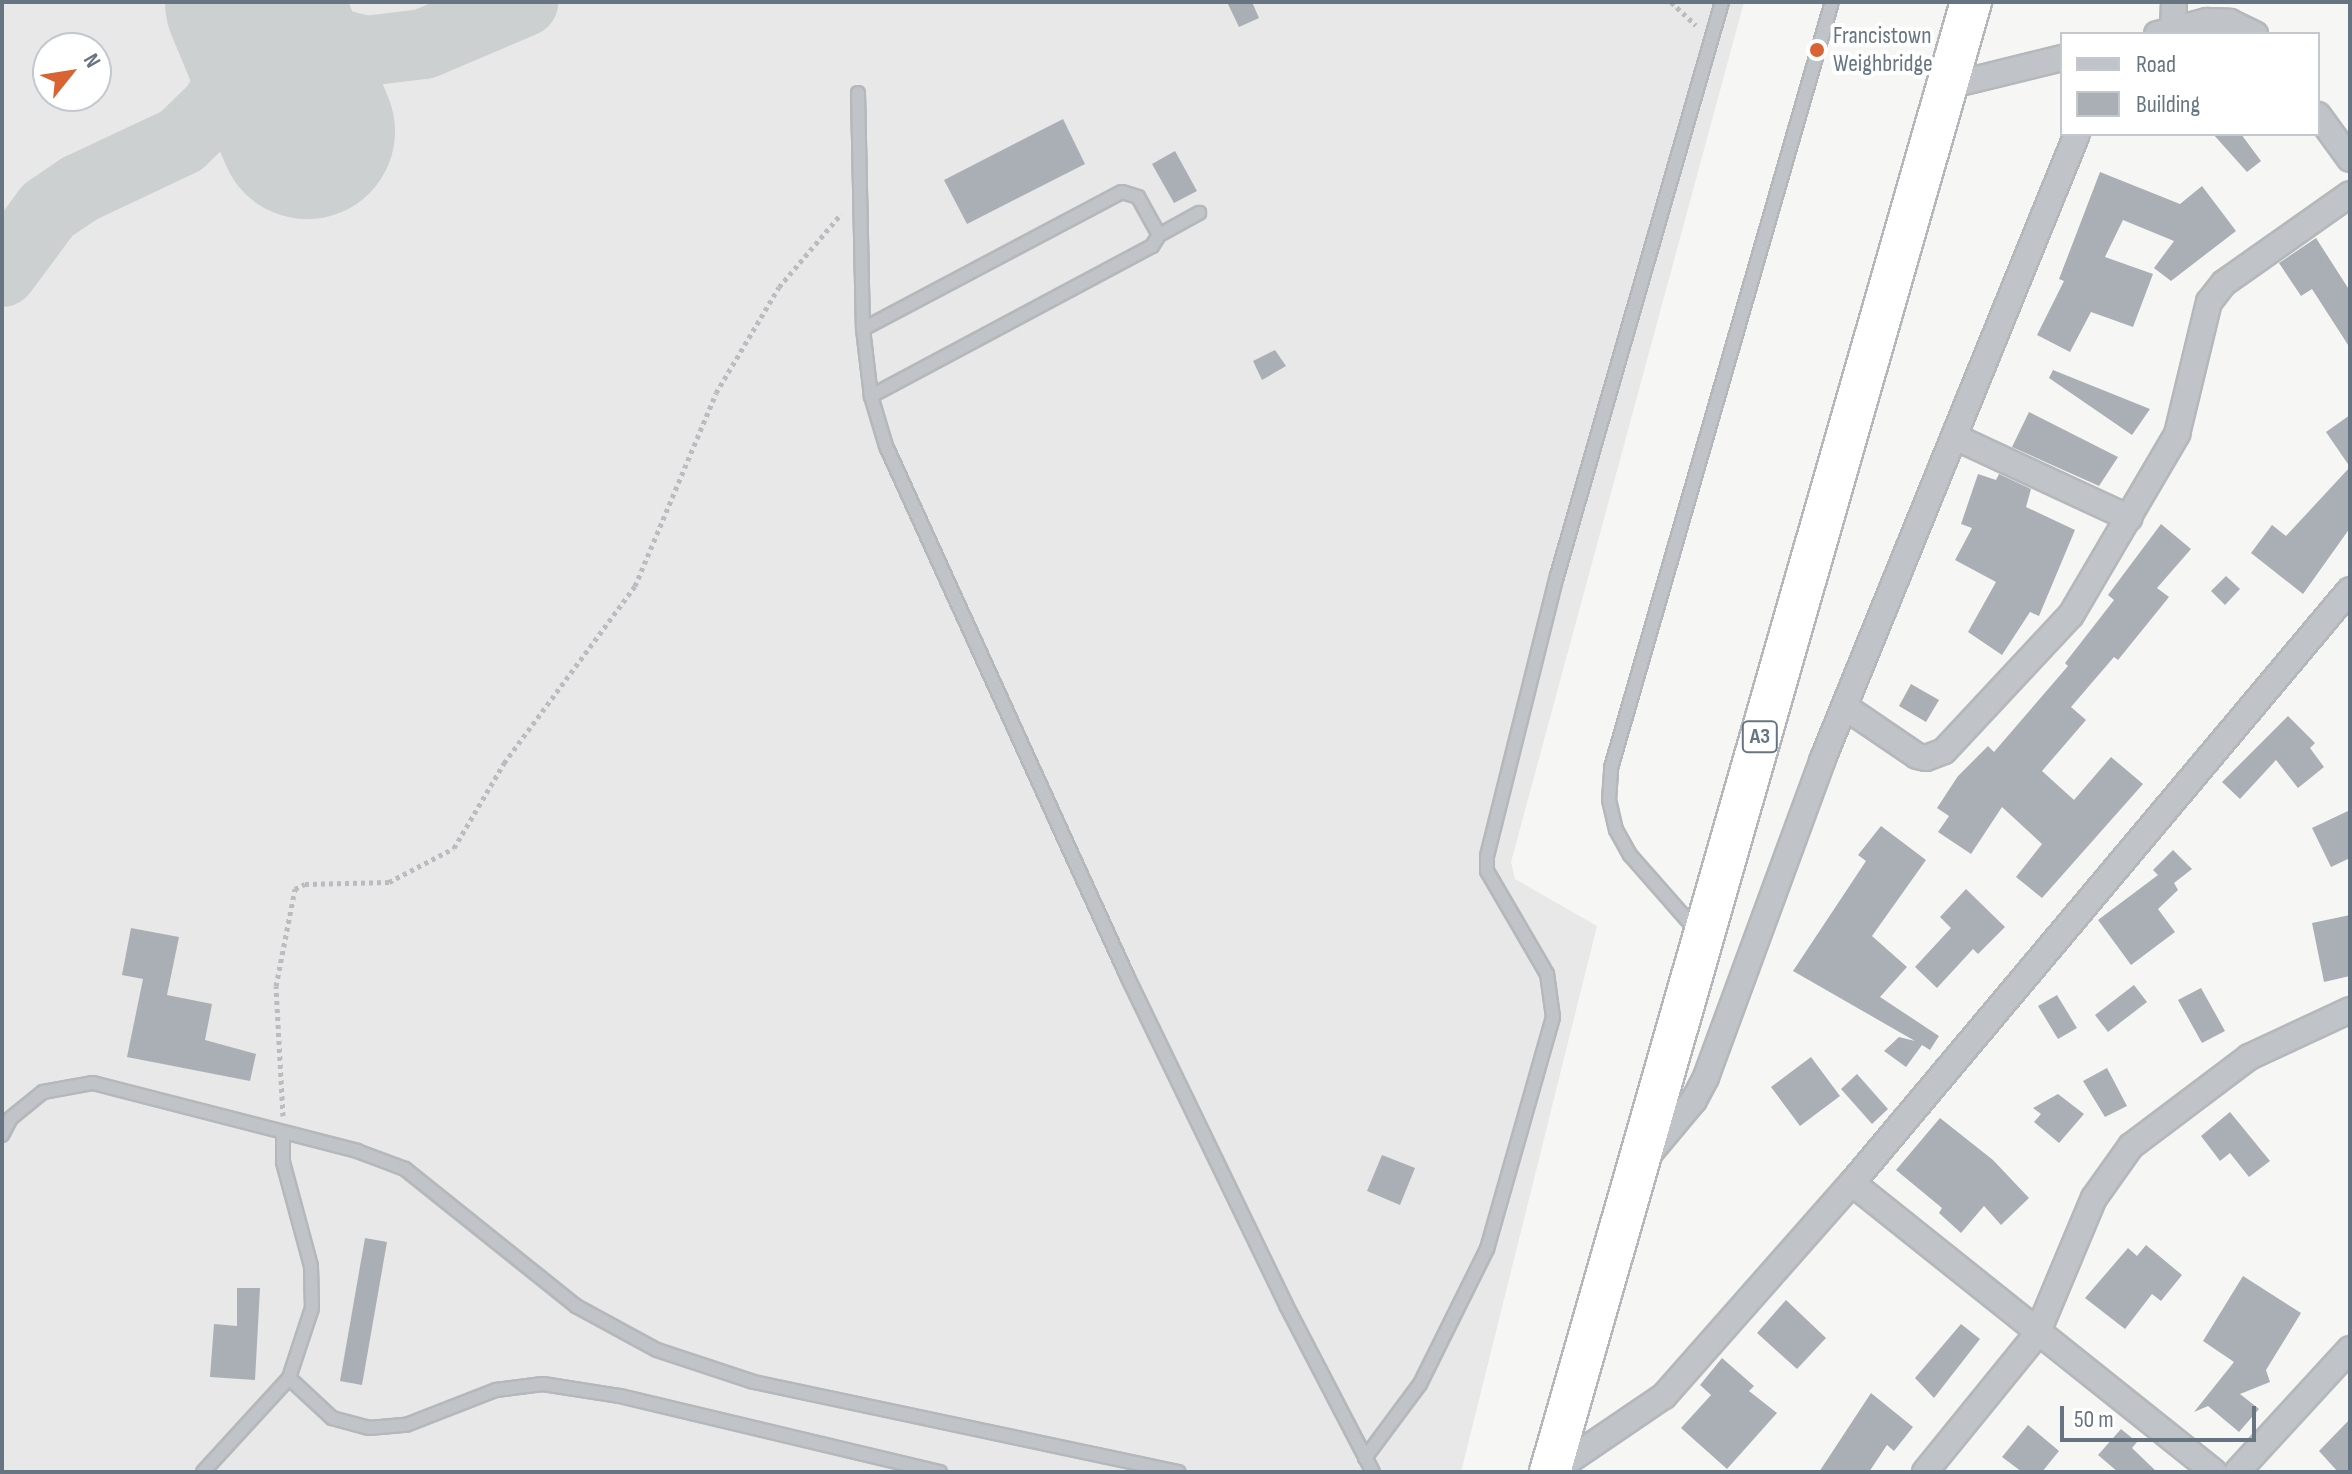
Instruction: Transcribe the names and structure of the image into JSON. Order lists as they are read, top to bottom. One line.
{"streets":{"highway":["A3"]},"places":["Francistown Weighbridge"],"legend":["Road","Building"],"scale_bar":"50 m","north":"top right"}
